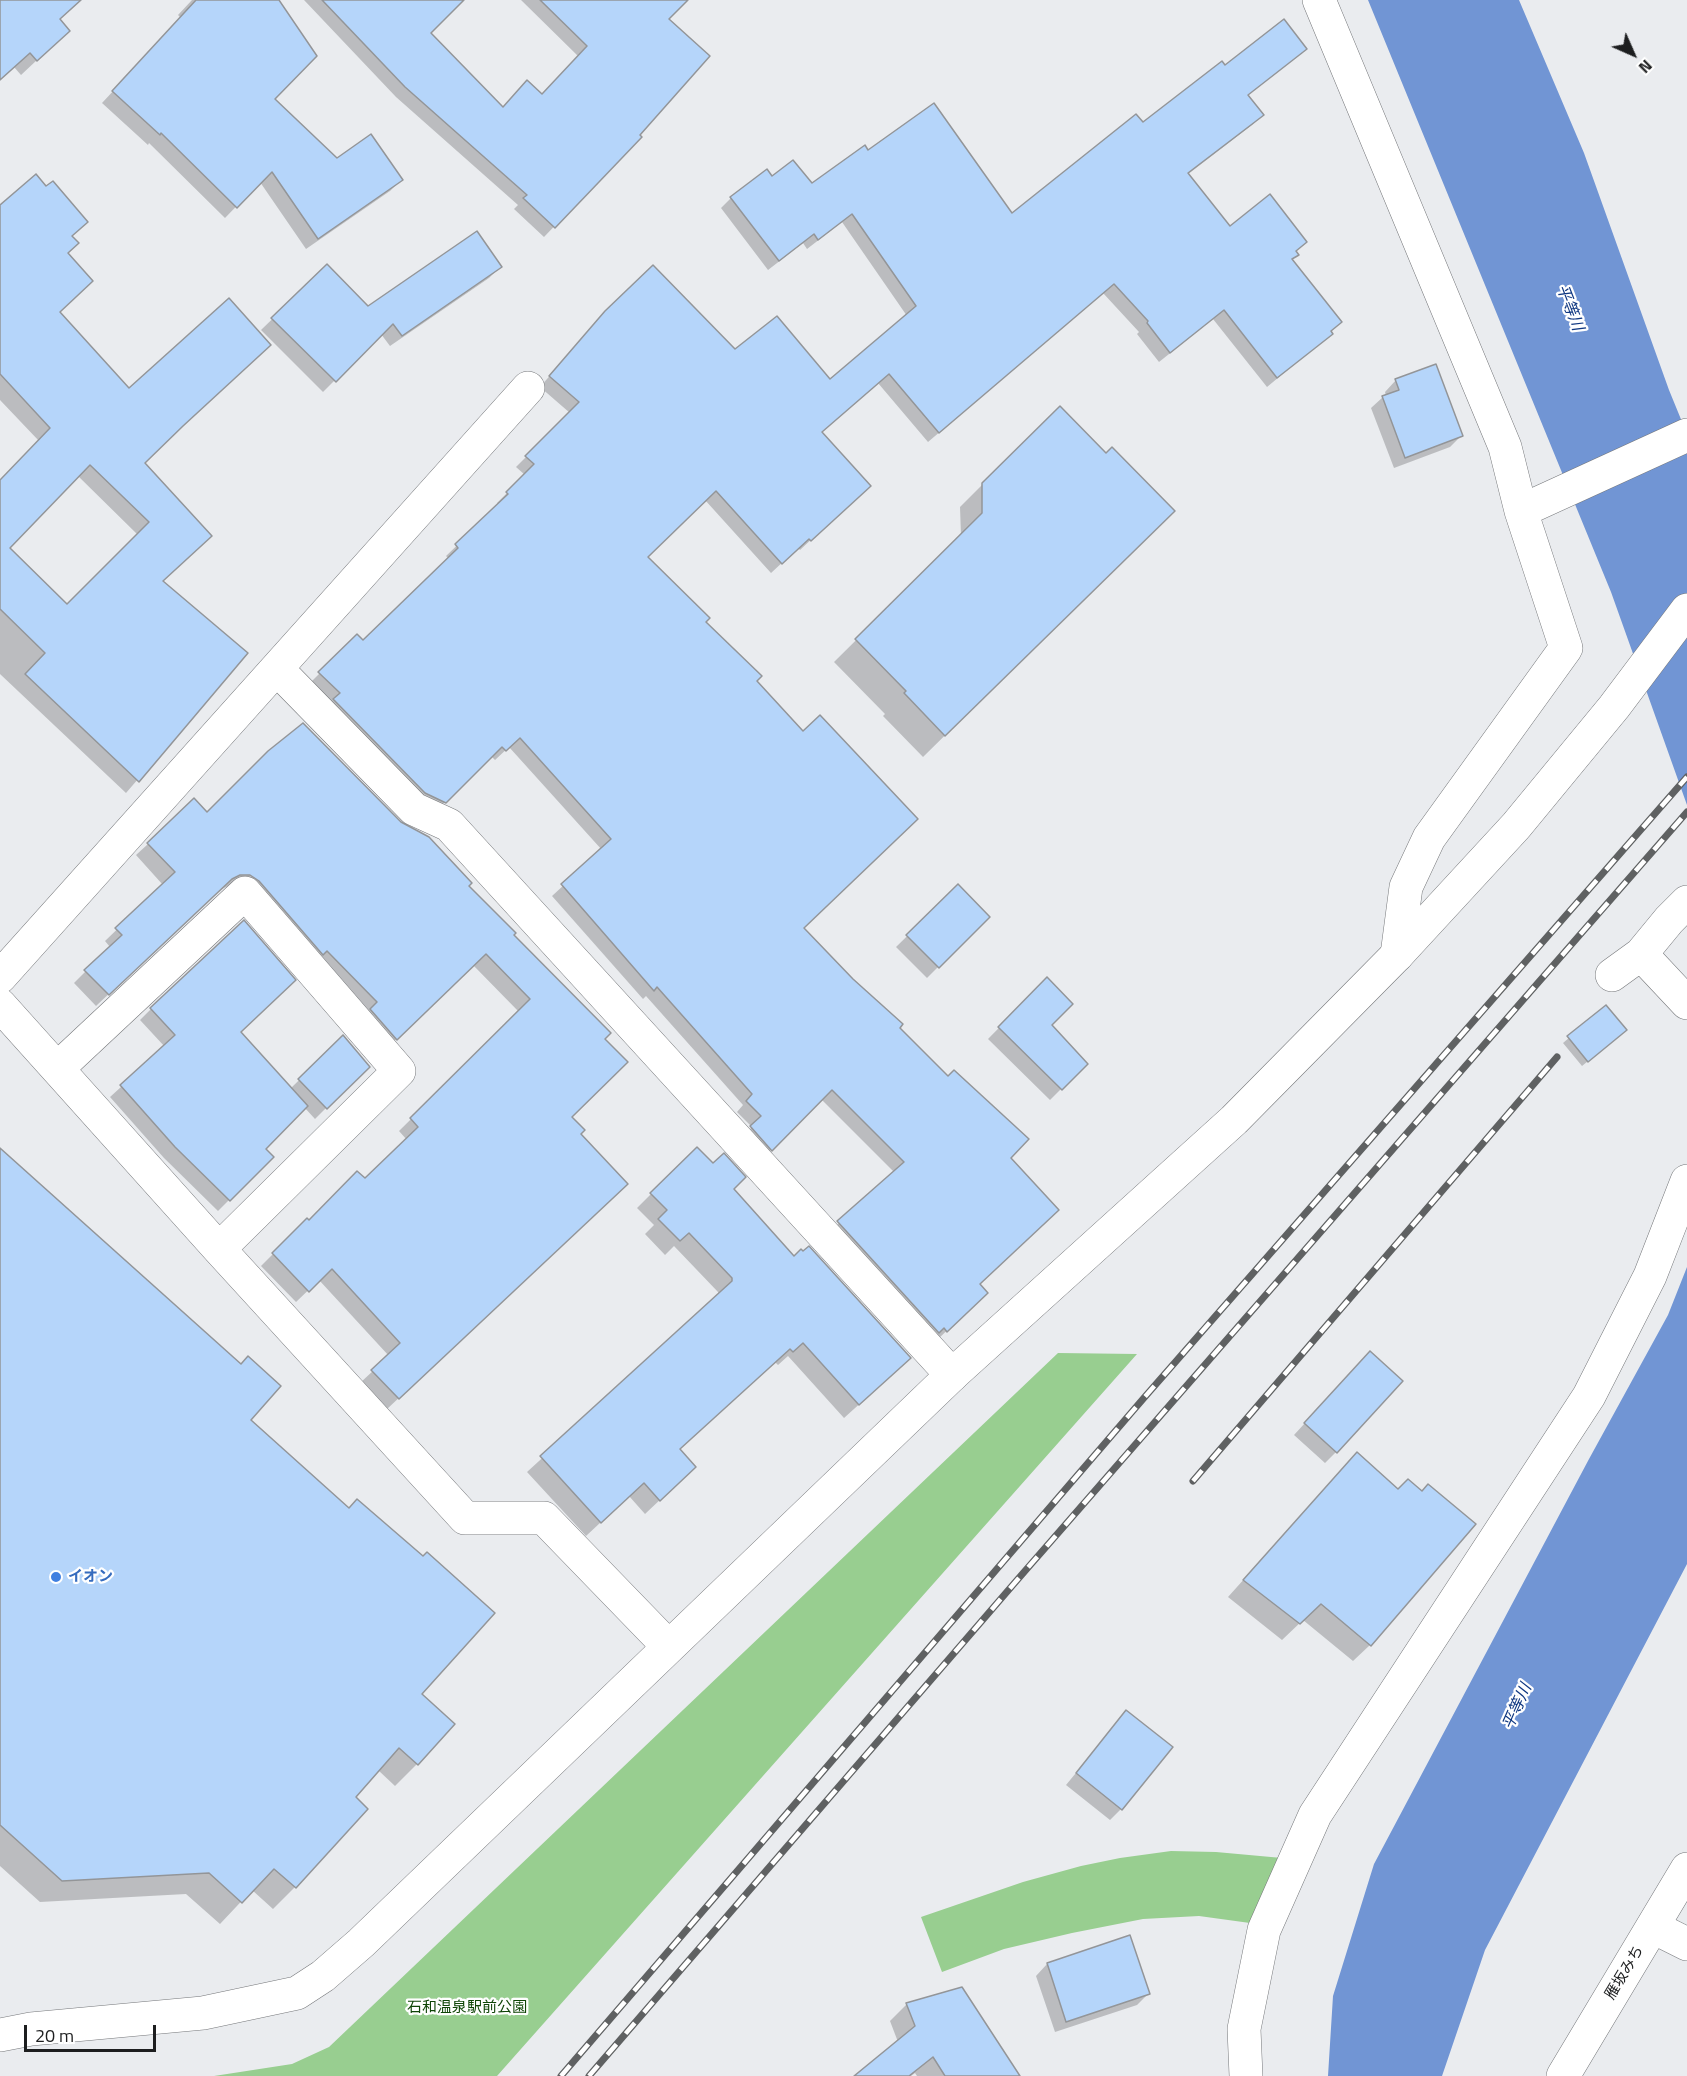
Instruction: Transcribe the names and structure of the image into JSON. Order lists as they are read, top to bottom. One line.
{"streets":{"main road":["雁坂みち"]},"water":["平等川"],"parks":["石和温泉駅前公園"],"places":["イオン"],"scale_bar":"20 m","north":"bottom right"}
